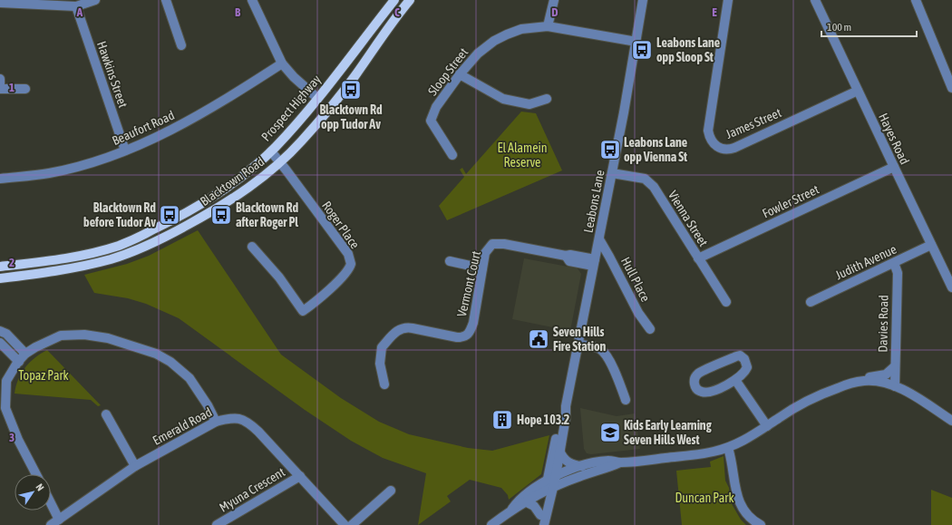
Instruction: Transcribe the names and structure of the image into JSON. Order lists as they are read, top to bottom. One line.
{"streets":{"main road":["Prospect Highway","Blacktown Road"],"street":["Sloop Street","Hawkins Street","James Street","Beaufort Road","Hayes Road","Leabons Lane","Fowler Street","Vienna Street","Roger Place","Judith Avenue","Hull Place","Vermont Court","Davies Road","Emerald Road","Myuna Crescent"]},"crossings":[["Sloop Street","Leabons Lane"],["Hawkins Street","Beaufort Road"],["Prospect Highway","Roger Place"],["James Street","Hayes Road"],["Hayes Road","Fowler Street"],["Hayes Road","Judith Avenue"],["Blacktown Road","Roger Place"],["Leabons Lane","Vienna Street"],["Leabons Lane","Hull Place"],["Leabons Lane","Vermont Court"],["Fowler Street","Vienna Street"],["Judith Avenue","Davies Road"],["Emerald Road","Myuna Crescent"]],"parks":["El Alamein Reserve","Topaz Park","Duncan Park"],"places":{"bus stop":["Leabons Lane opp Sloop St","Blacktown Rd opp Tudor Av","Leabons Lane opp Vienna St","Blacktown Rd before Tudor Av","Blacktown Rd after Roger Pl"],"public building":["Seven Hills Fire Station"],"building":["Hope 103.2"],"school or university":["Kids Early Learning Seven Hills West"]},"scale_bar":"100 m","north":"top right","grid":{"columns":["A","B","C","D","E"],"rows":["1","2","3"]}}
